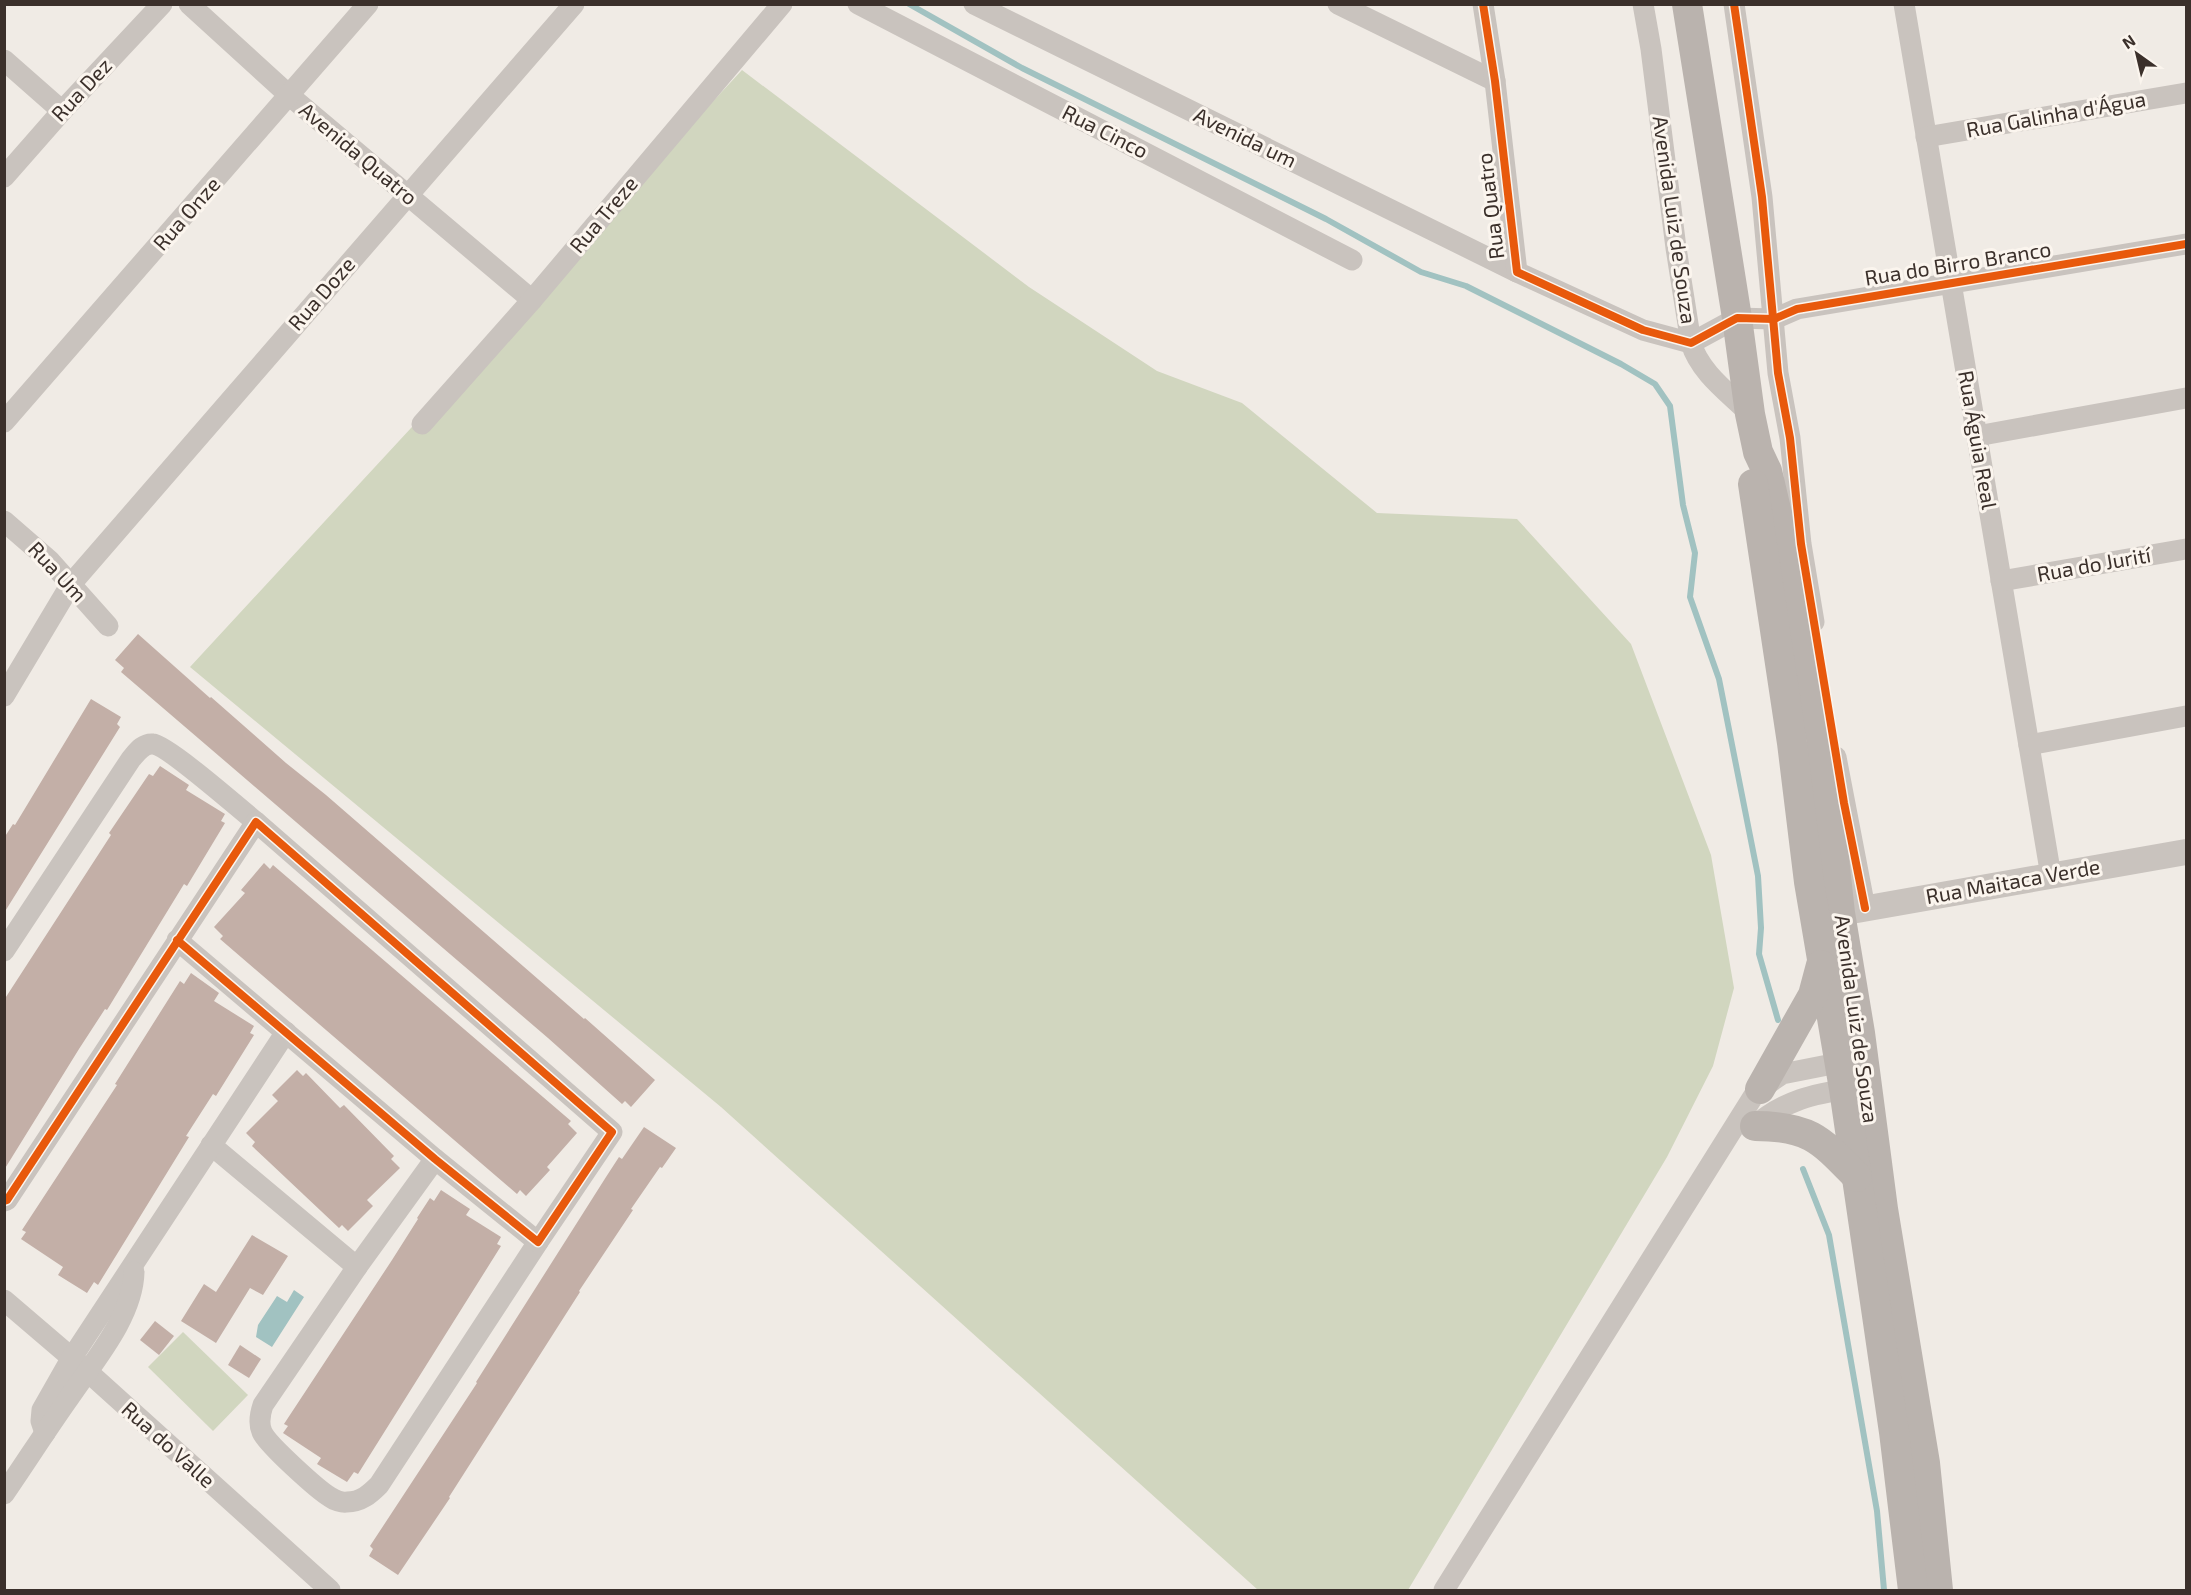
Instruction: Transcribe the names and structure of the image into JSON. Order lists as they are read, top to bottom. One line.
{"streets":{"main road":["Avenida Luiz de Souza"],"street":["Rua Dez","Rua Galinha d'Água","Rua Cinco","Avenida um","Avenida Quatro","Rua Quatro","Rua Onze","Rua Treze","Rua do Birro Branco","Rua Doze","Rua Águia Real","Rua do Jurití","Rua Um","Rua Maitaca Verde","Rua do Valle"]},"crossings":[["Rua Galinha d'Água","Rua Águia Real"],["Avenida um","Rua Quatro"],["Avenida Quatro","Rua Onze"],["Avenida Quatro","Rua Treze"],["Avenida Quatro","Rua Doze"],["Rua Quatro","Avenida Luiz de Souza"],["Avenida Luiz de Souza","Rua do Birro Branco"],["Avenida Luiz de Souza","Rua Maitaca Verde"],["Rua do Birro Branco","Rua Águia Real"],["Rua Doze","Rua Um"],["Rua Águia Real","Rua do Jurití"],["Rua Águia Real","Rua Maitaca Verde"]],"north":"top left"}
